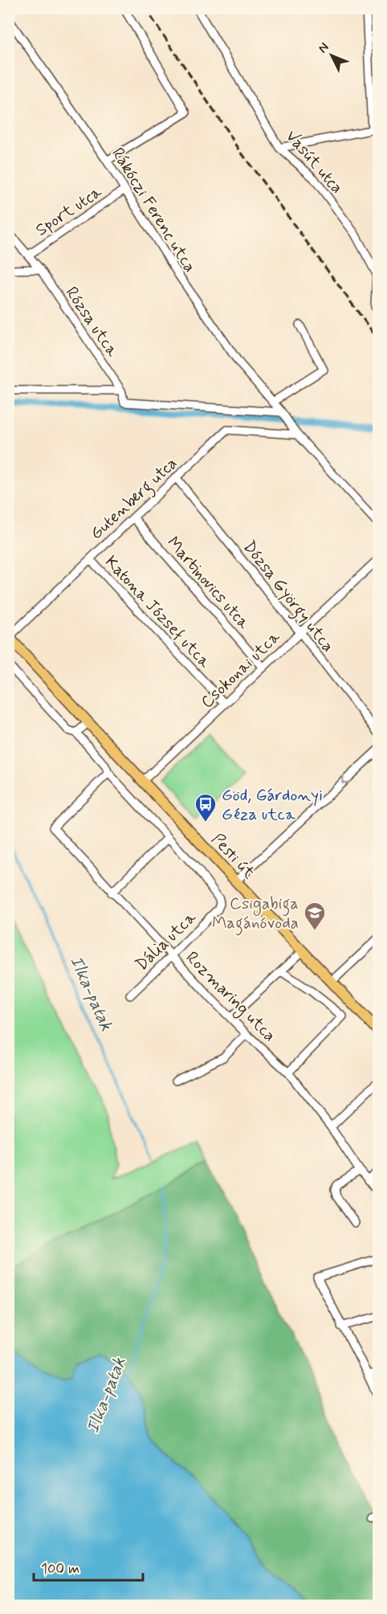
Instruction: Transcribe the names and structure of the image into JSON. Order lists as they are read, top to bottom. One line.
{"streets":{"main road":["Pesti út"],"street":["Vasút utca","Rákóczi Ferenc utca","Sport utca","Rózsa utca","Gutenberg utca","Martinovics utca","Dózsa György utca","Katona József utca","Csokonai utca","Dália utca","Rozmaring utca"]},"crossings":[["Rákóczi Ferenc utca","Sport utca"],["Rákóczi Ferenc utca","Rózsa utca"],["Rákóczi Ferenc utca","Gutenberg utca"],["Sport utca","Rózsa utca"],["Gutenberg utca","Martinovics utca"],["Gutenberg utca","Dózsa György utca"],["Gutenberg utca","Katona József utca"],["Gutenberg utca","Pesti út"],["Martinovics utca","Csokonai utca"],["Dózsa György utca","Csokonai utca"],["Katona József utca","Csokonai utca"],["Csokonai utca","Pesti út"],["Dália utca","Rozmaring utca"]],"water":["Ilka-patak"],"places":{"bus stop":["Göd, Gárdonyi Géza utca"],"school or university":["Csigabiga Magánóvoda"]},"scale_bar":"100 m","north":"top left"}
